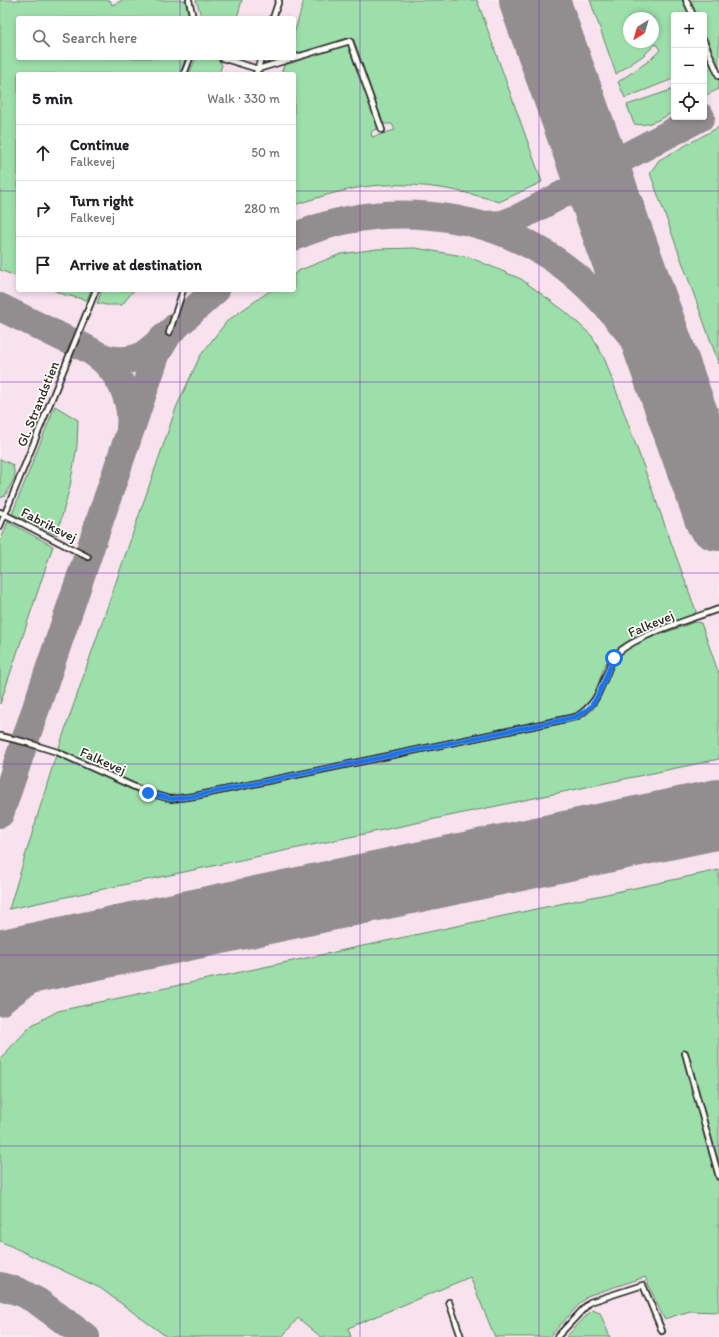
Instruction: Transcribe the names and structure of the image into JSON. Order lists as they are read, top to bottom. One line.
{"streets":{"lane":["Gl. Strandstien","Fabriksvej","Falkevej"]},"crossings":[["Gl. Strandstien","Fabriksvej"]],"north":"bottom left","page":{"map_buttons":["+","−"],"search":"Search here","heading":["5 min","Walk · 330 m"],"list":[["Continue","Falkevej","50 m"],["Turn right","Falkevej","280 m"],"Arrive at destination"]}}
